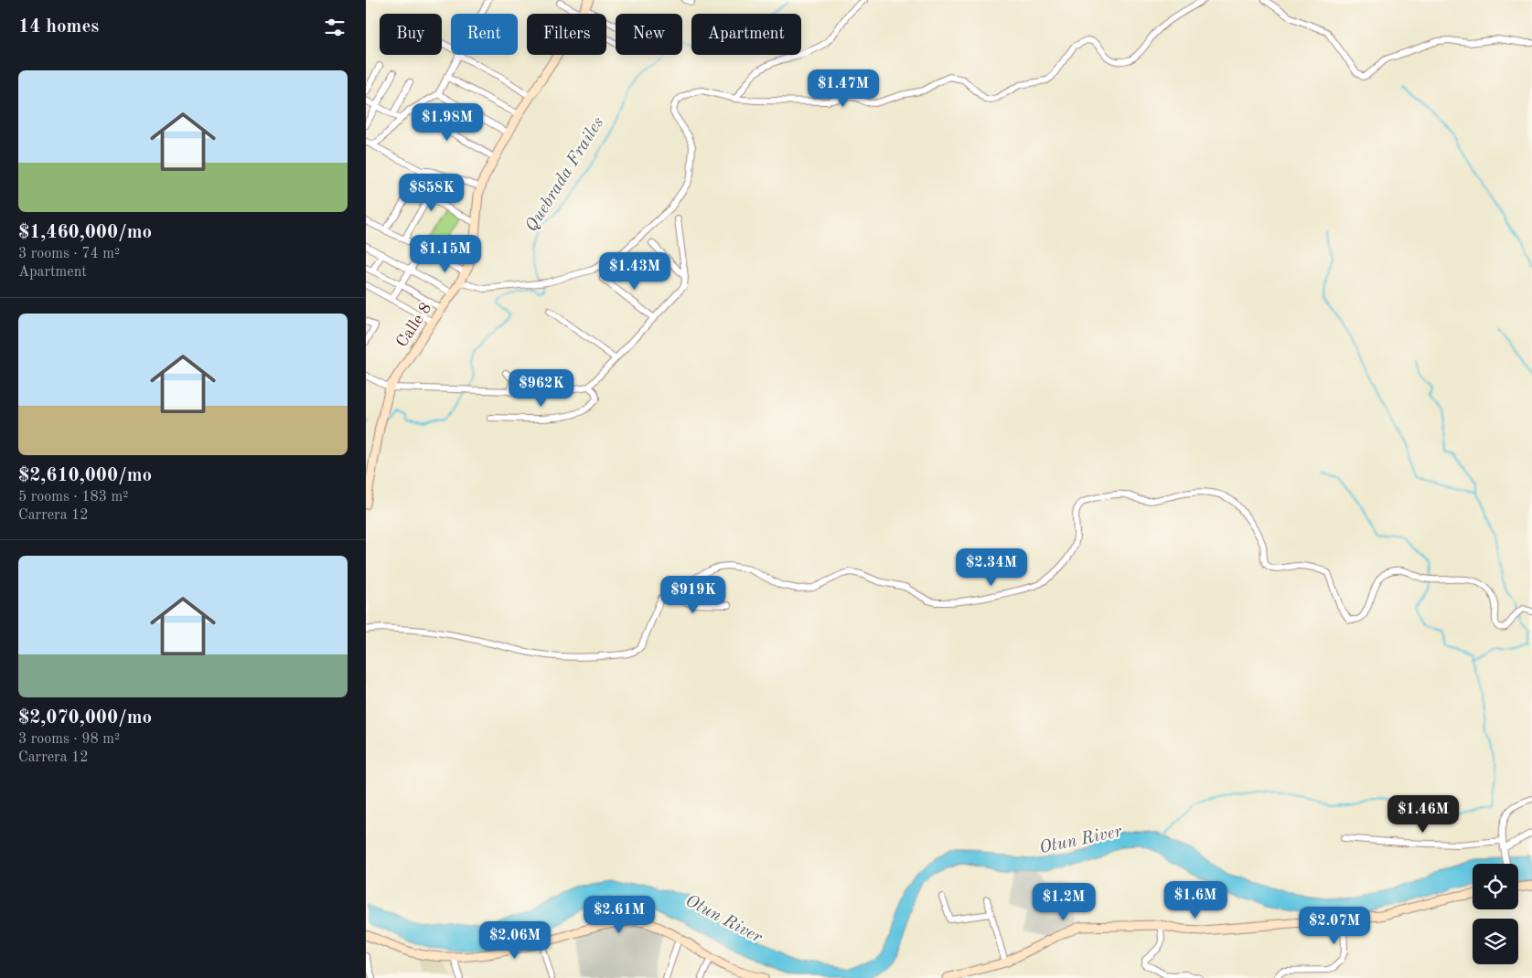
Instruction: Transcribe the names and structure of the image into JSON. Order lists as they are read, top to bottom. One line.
{"streets":{"street":["Calle 8"]},"water":["Quebrada Frailes","Otun River"],"page":{"heading":"14 homes","chip":["Buy","Rent","Filters","New","Apartment"],"list":[{"name":"$1,460,000/mo","note":"3 rooms · 74 m² · Apartment"},{"name":"$2,610,000/mo","note":"5 rooms · 183 m² · Carrera 12"},{"name":"$2,070,000/mo","note":"3 rooms · 98 m² · Carrera 12"}],"price":["$1.47M","$1.98M","$858K","$1.15M","$1.43M","$962K","$2.34M","$919K","$1.46M","$1.6M","$1.2M","$2.61M","$2.07M","$2.06M"]}}
